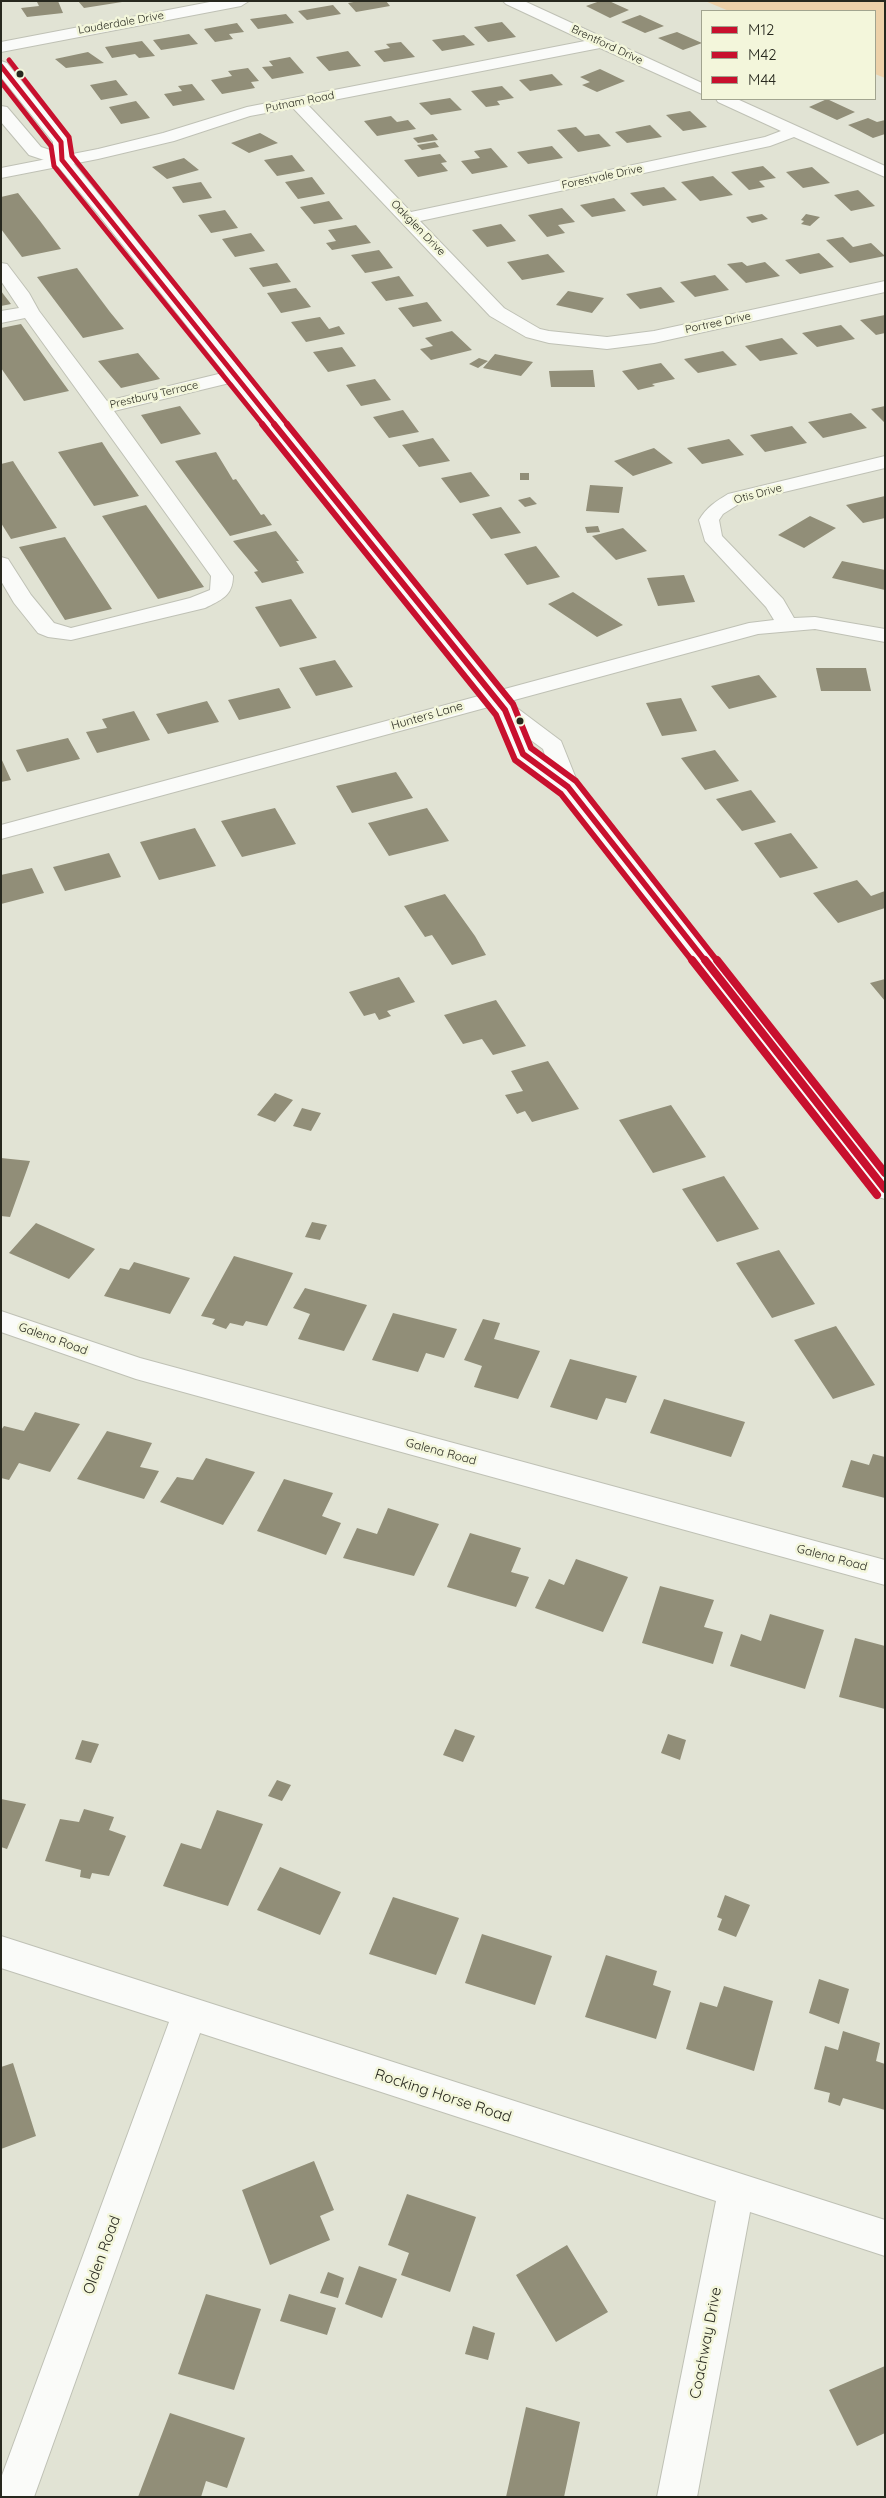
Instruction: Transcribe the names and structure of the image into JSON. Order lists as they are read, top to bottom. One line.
{"streets":{"street":["Lauderdale Drive","Brentford Drive","Putnam Road","Forestvale Drive","Oakglen Drive","Portree Drive","Prestbury Terrace","Otis Drive","Hunters Lane","Galena Road","Rocking Horse Road","Olden Road","Coachway Drive"]},"crossings":[["Brentford Drive","Putnam Road"],["Putnam Road","Oakglen Drive"],["Forestvale Drive","Oakglen Drive"],["Oakglen Drive","Portree Drive"],["Otis Drive","Hunters Lane"],["Rocking Horse Road","Olden Road"],["Rocking Horse Road","Coachway Drive"]],"lines":["transit line M44","transit line M12","transit line M42"],"legend":["M12","M42","M44"]}
